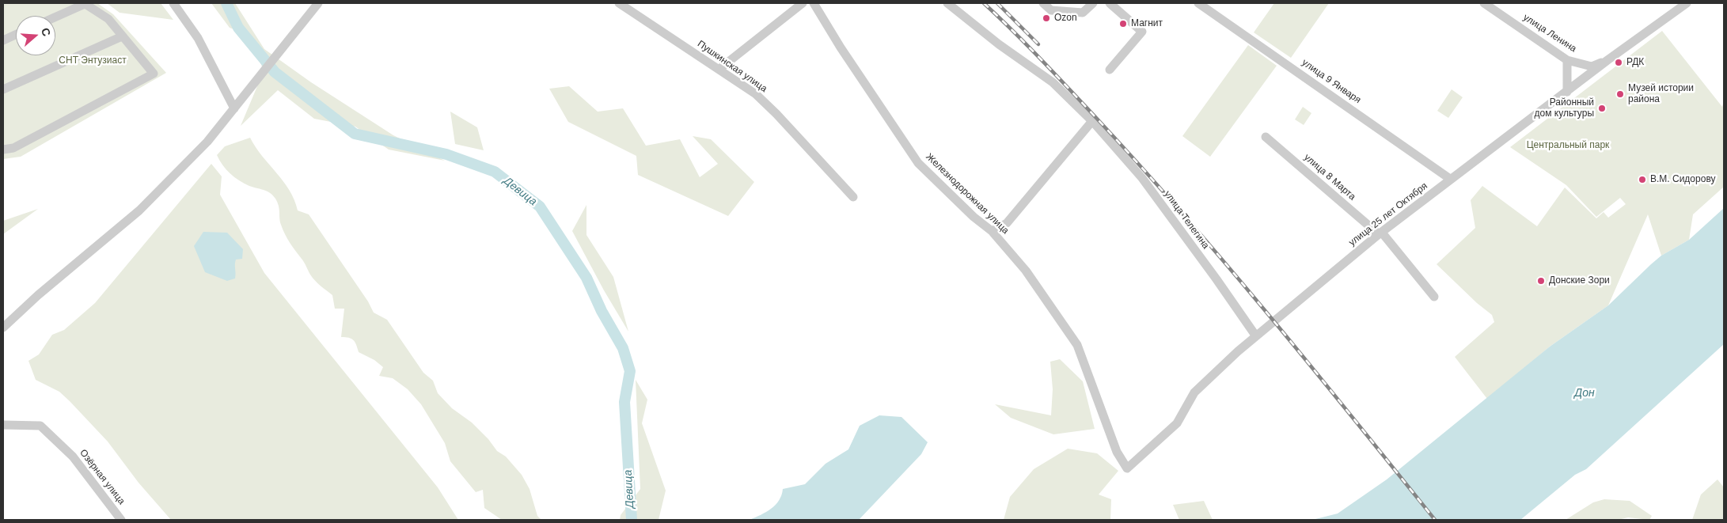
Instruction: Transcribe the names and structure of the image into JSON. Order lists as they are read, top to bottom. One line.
{"streets":{"street":["улица Ленина","Пушкинская улица","улица 9 Января","улица 8 Марта","Железнодорожная улица","улица 25 лет Октября","улица Телегина","Озёрная улица"]},"crossings":[["улица Ленина","улица 25 лет Октября"],["улица 9 Января","улица 25 лет Октября"],["улица 8 Марта","улица 25 лет Октября"],["Железнодорожная улица","улица 25 лет Октября"],["улица 25 лет Октября","улица Телегина"]],"water":["Девица","Дон"],"parks":["СНТ Энтузиаст","Центральный парк"],"places":["Ozon","Магнит","РДК","Музей истории района","Районный дом культуры","В.М. Сидорову","Донские Зори"],"north":"right"}
